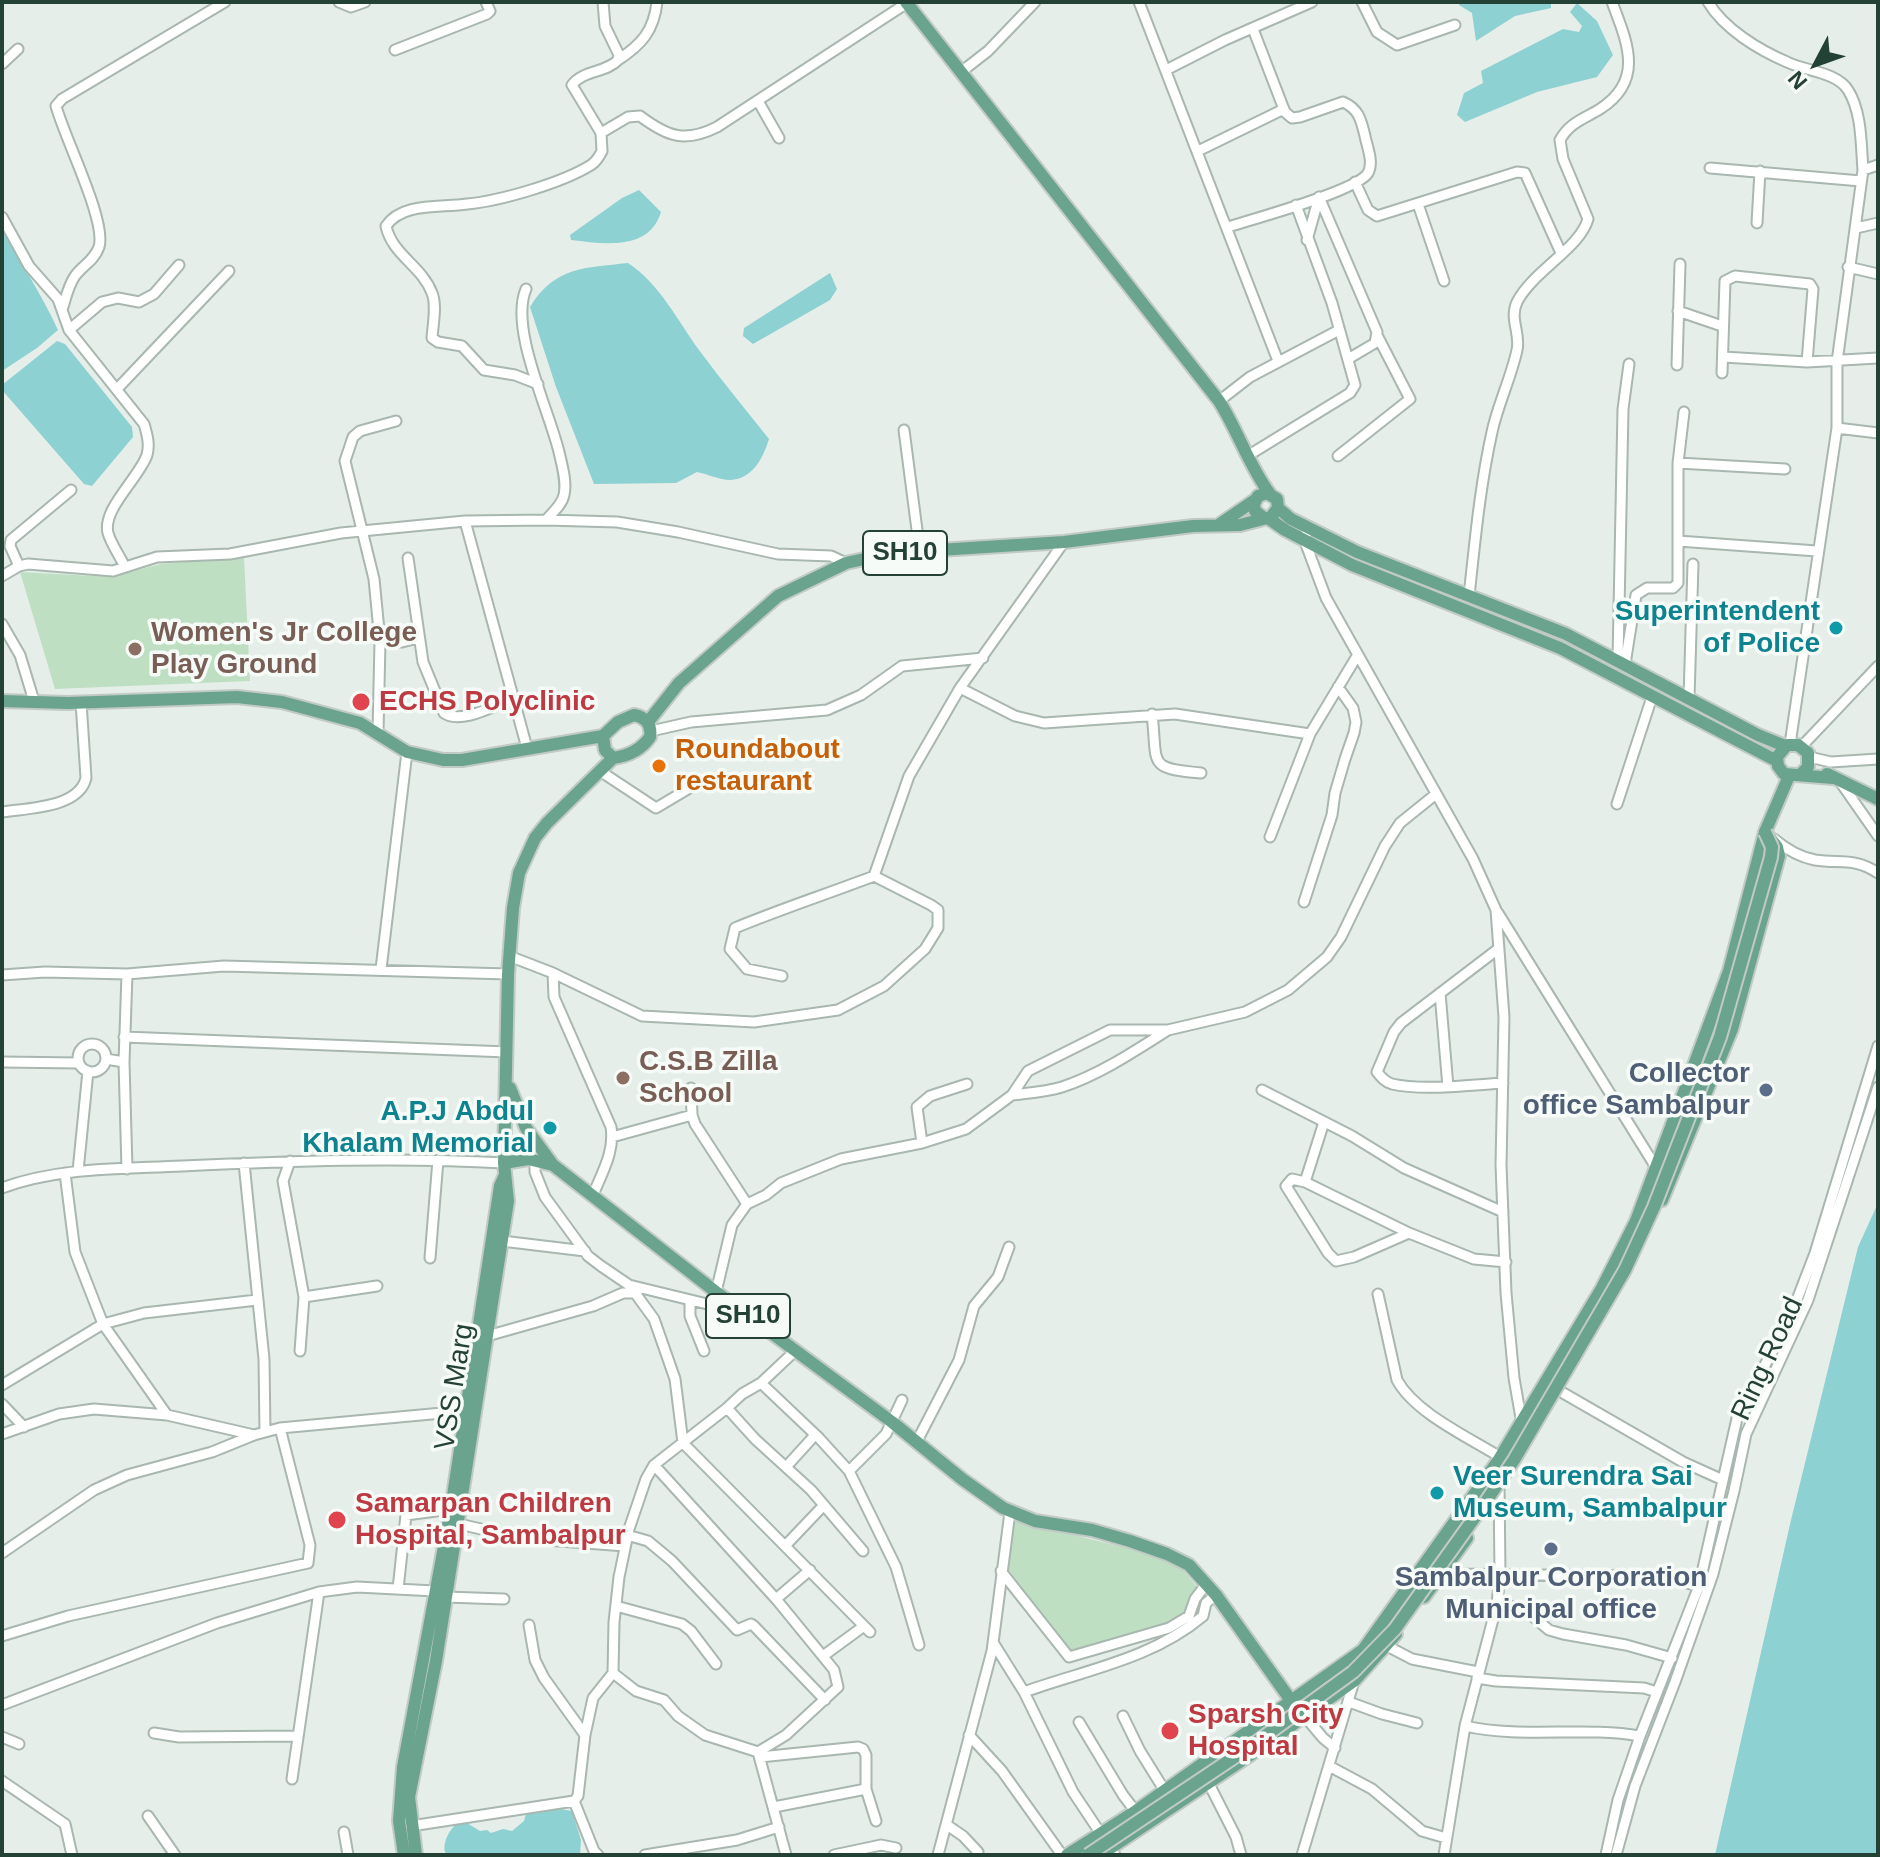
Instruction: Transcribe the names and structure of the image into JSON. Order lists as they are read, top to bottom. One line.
{"streets":{"main road":["SH10","VSS Marg"],"street":["Ring Road"]},"crossings":[["SH10","VSS Marg"]],"places":["Superintendent of Police","Women's Jr College Play Ground","ECHS Polyclinic","Roundabout restaurant","C.S.B Zilla School","Collector office Sambalpur","A.P.J Abdul Khalam Memorial","Veer Surendra Sai Museum, Sambalpur","Samarpan Children Hospital, Sambalpur","Sambalpur Corporation Municipal office","Sparsh City Hospital"],"north":"bottom left"}
